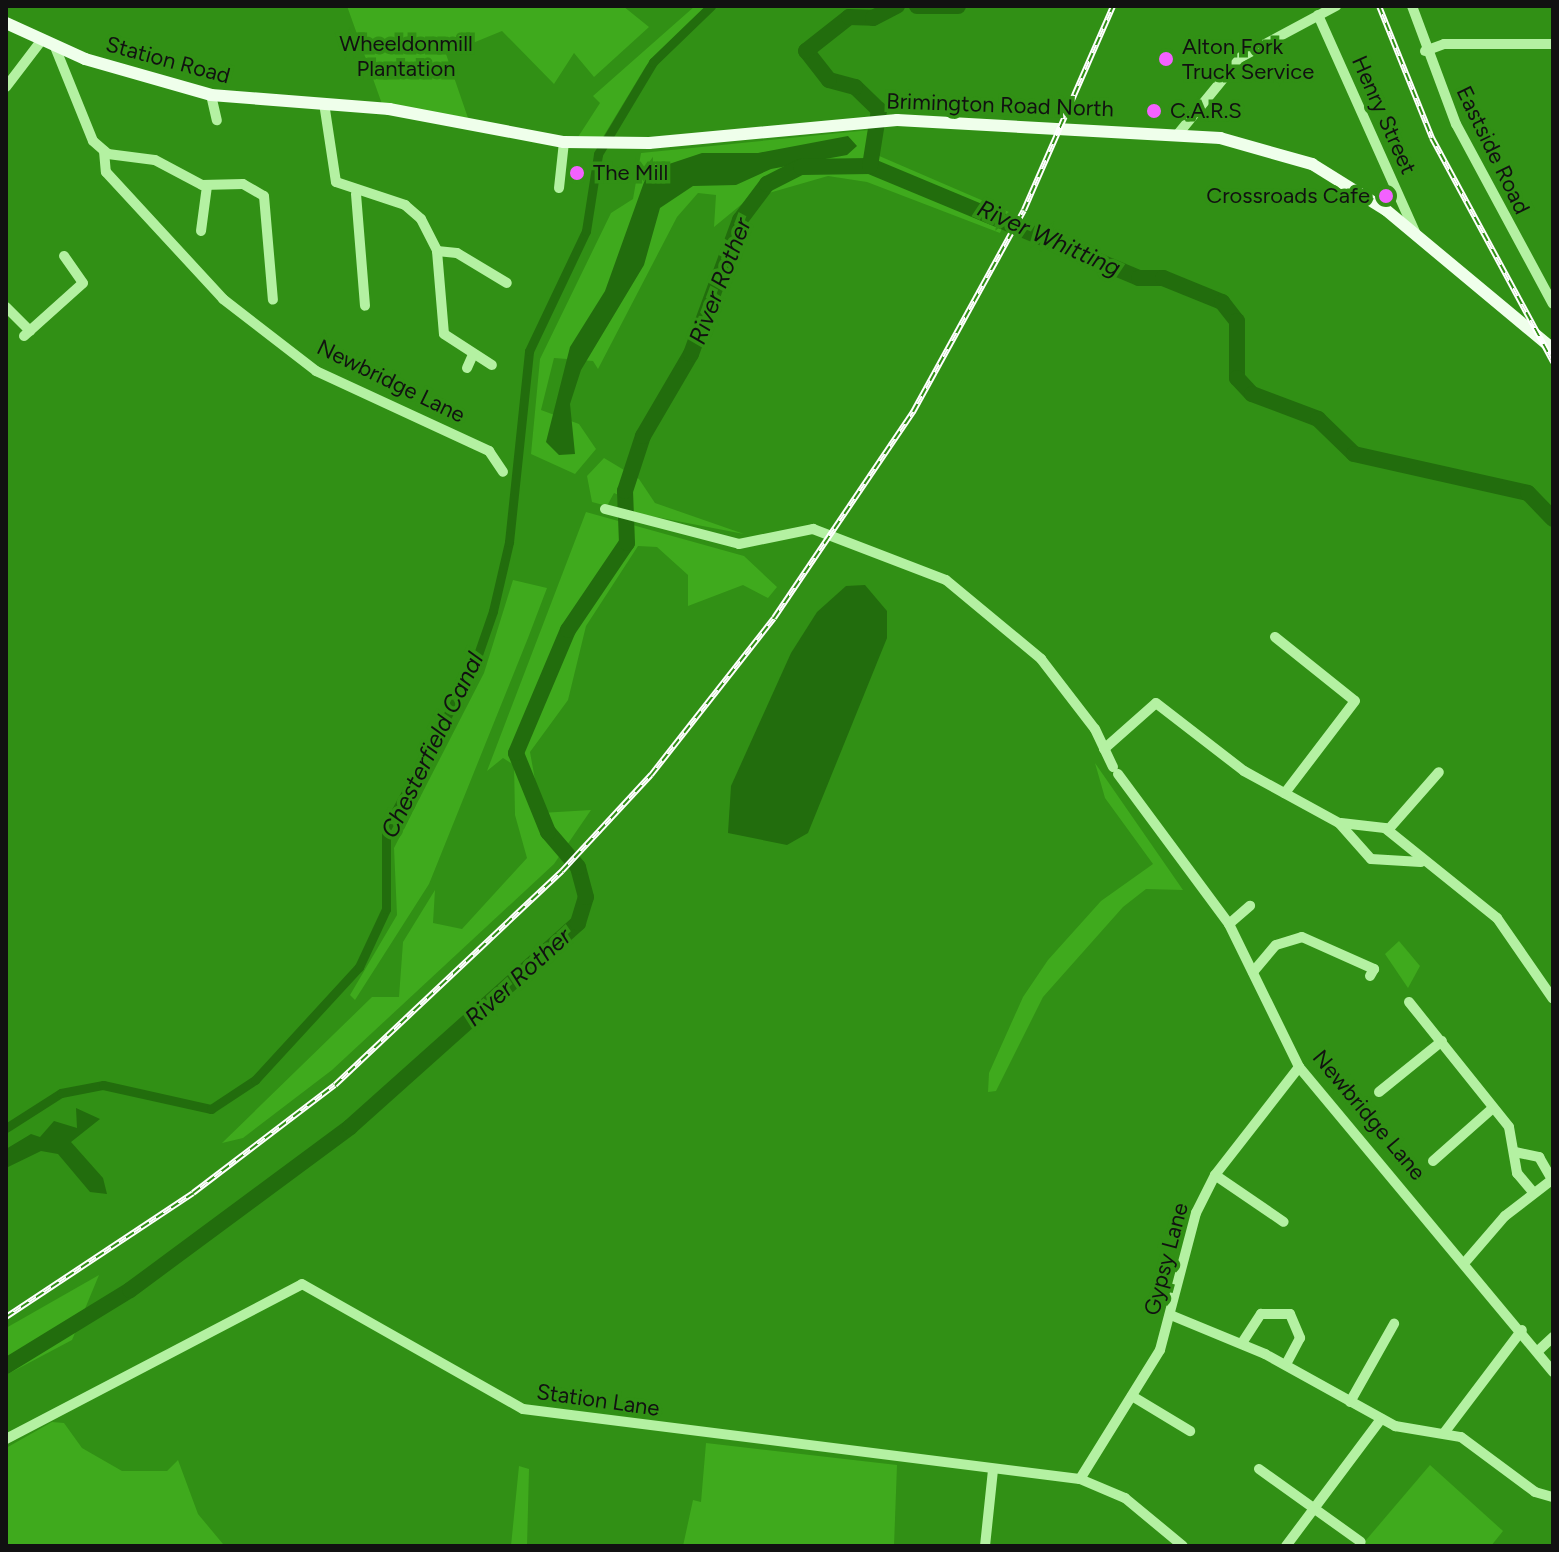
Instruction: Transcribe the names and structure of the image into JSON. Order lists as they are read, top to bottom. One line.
{"streets":{"main road":["Station Road","Brimington Road North"],"street":["Henry Street","Eastside Road","Newbridge Lane","Gypsy Lane","Station Lane"]},"crossings":[["Station Road","Brimington Road North"],["Station Road","Newbridge Lane"],["Brimington Road North","Henry Street"],["Newbridge Lane","Gypsy Lane"],["Gypsy Lane","Station Lane"]],"water":["River Whitting","River Rother","Chesterfield Canal"],"parks":["Wheeldonmill Plantation"],"places":["Alton Fork Truck Service","C.A.R.S","The Mill","Crossroads Cafe"]}
